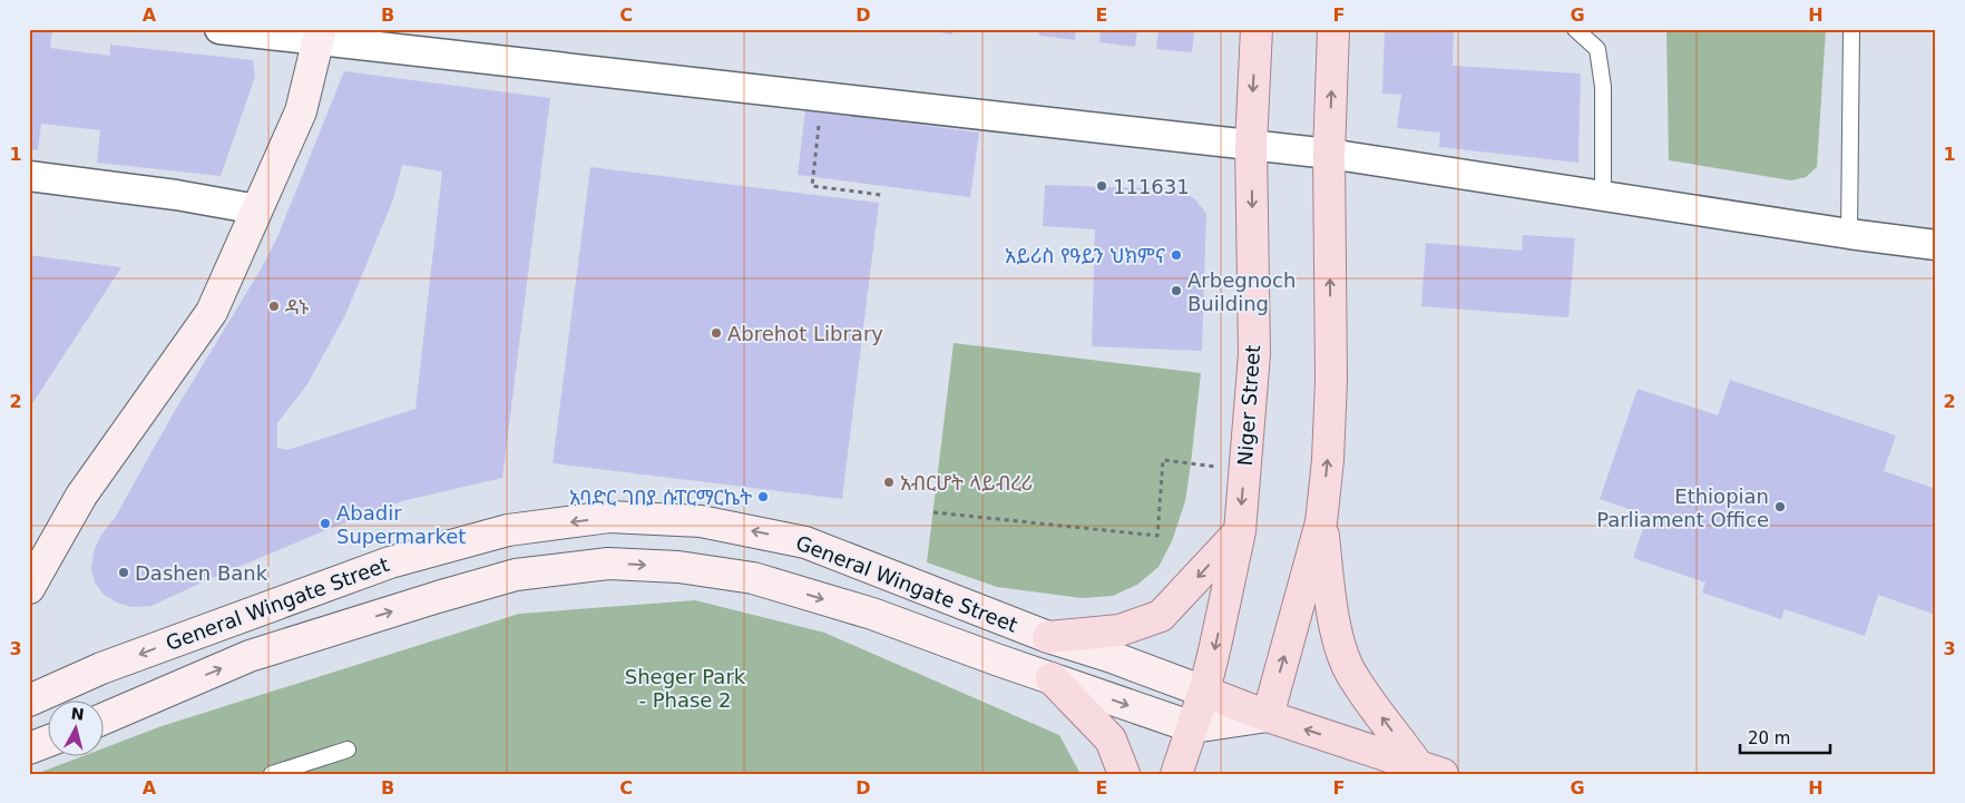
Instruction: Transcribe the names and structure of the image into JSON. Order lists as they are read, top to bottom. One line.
{"streets":{"main road":["Niger Street","General Wingate Street"]},"crossings":[["Niger Street","General Wingate Street"]],"parks":["Sheger Park - Phase 2"],"places":["111631","አይሪስ የዓይን ህክምና","Arbegnoch Building","ዳኑ","Abrehot Library","አብርሆት ላይብረሪ","አባድር ገበያ ሱፐርማርኬት","Ethiopian Parliament Office","Abadir Supermarket","Dashen Bank"],"scale_bar":"20 m","north":"top","grid":{"columns":["A","B","C","D","E","F","G","H"],"rows":["1","2","3"]}}
